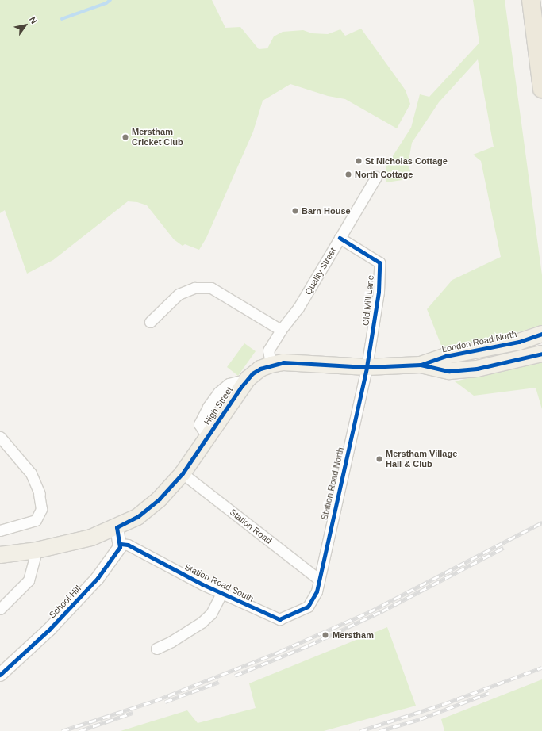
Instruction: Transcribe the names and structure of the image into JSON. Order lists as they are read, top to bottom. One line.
{"streets":{"main road":["London Road North","High Street"],"street":["Quality Street","Old Mill Lane","Station Road North","Station Road","Station Road South","School Hill"]},"crossings":[["Quality Street","Old Mill Lane"],["Quality Street","High Street"],["Old Mill Lane","London Road North"],["Old Mill Lane","High Street"],["Old Mill Lane","Station Road North"],["London Road North","High Street"],["London Road North","Station Road North"],["High Street","Station Road North"],["High Street","Station Road"],["Station Road North","Station Road"],["Station Road North","Station Road South"],["Station Road South","School Hill"]],"places":["Merstham Cricket Club","St Nicholas Cottage","North Cottage","Barn House","Merstham Village Hall & Club","Merstham"],"north":"top right"}
